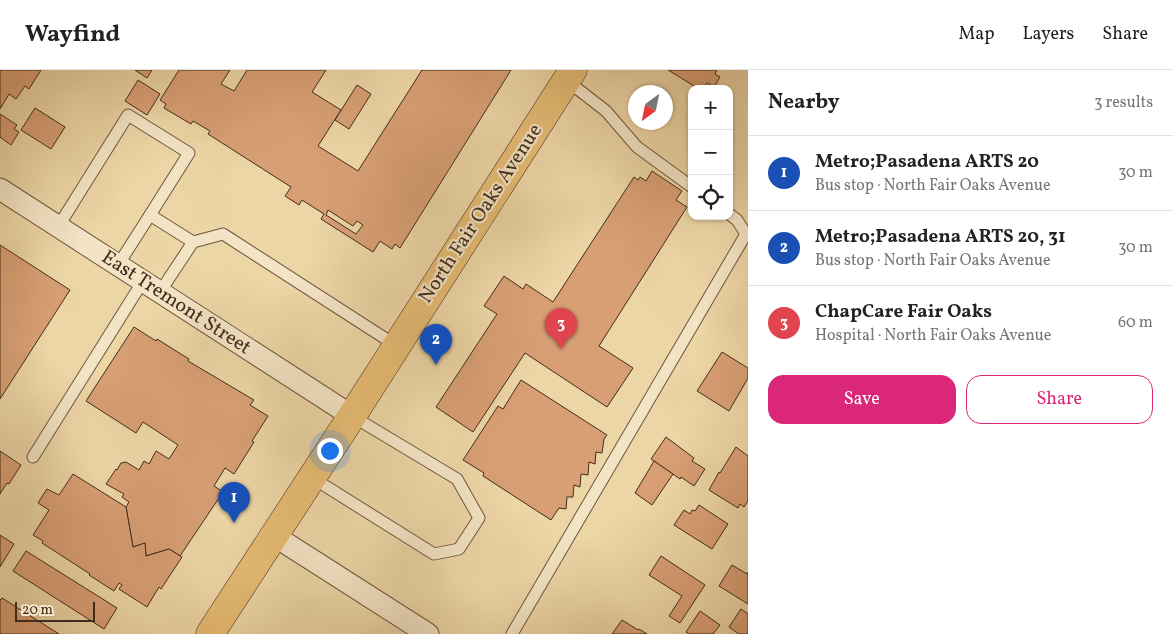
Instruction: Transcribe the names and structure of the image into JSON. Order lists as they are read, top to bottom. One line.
{"streets":{"main road":["North Fair Oaks Avenue"],"street":["East Tremont Street"]},"crossings":[["North Fair Oaks Avenue","East Tremont Street"]],"scale_bar":"20 m","north":"bottom left","page":{"header":"Wayfind","nav":["Map","Layers","Share"],"heading":["Nearby","3 results"],"map_buttons":["+","−"],"list":[{"mark":"1","name":"Metro;Pasadena ARTS 20","note":"Bus stop · North Fair Oaks Avenue","value":"30 m"},{"mark":"2","name":"Metro;Pasadena ARTS 20, 31","note":"Bus stop · North Fair Oaks Avenue","value":"30 m"},{"mark":"3","name":"ChapCare Fair Oaks","note":"Hospital · North Fair Oaks Avenue","value":"60 m"}],"pins":["3","2","1"],"buttons":["Save","Share"],"scale":"20 m"}}
